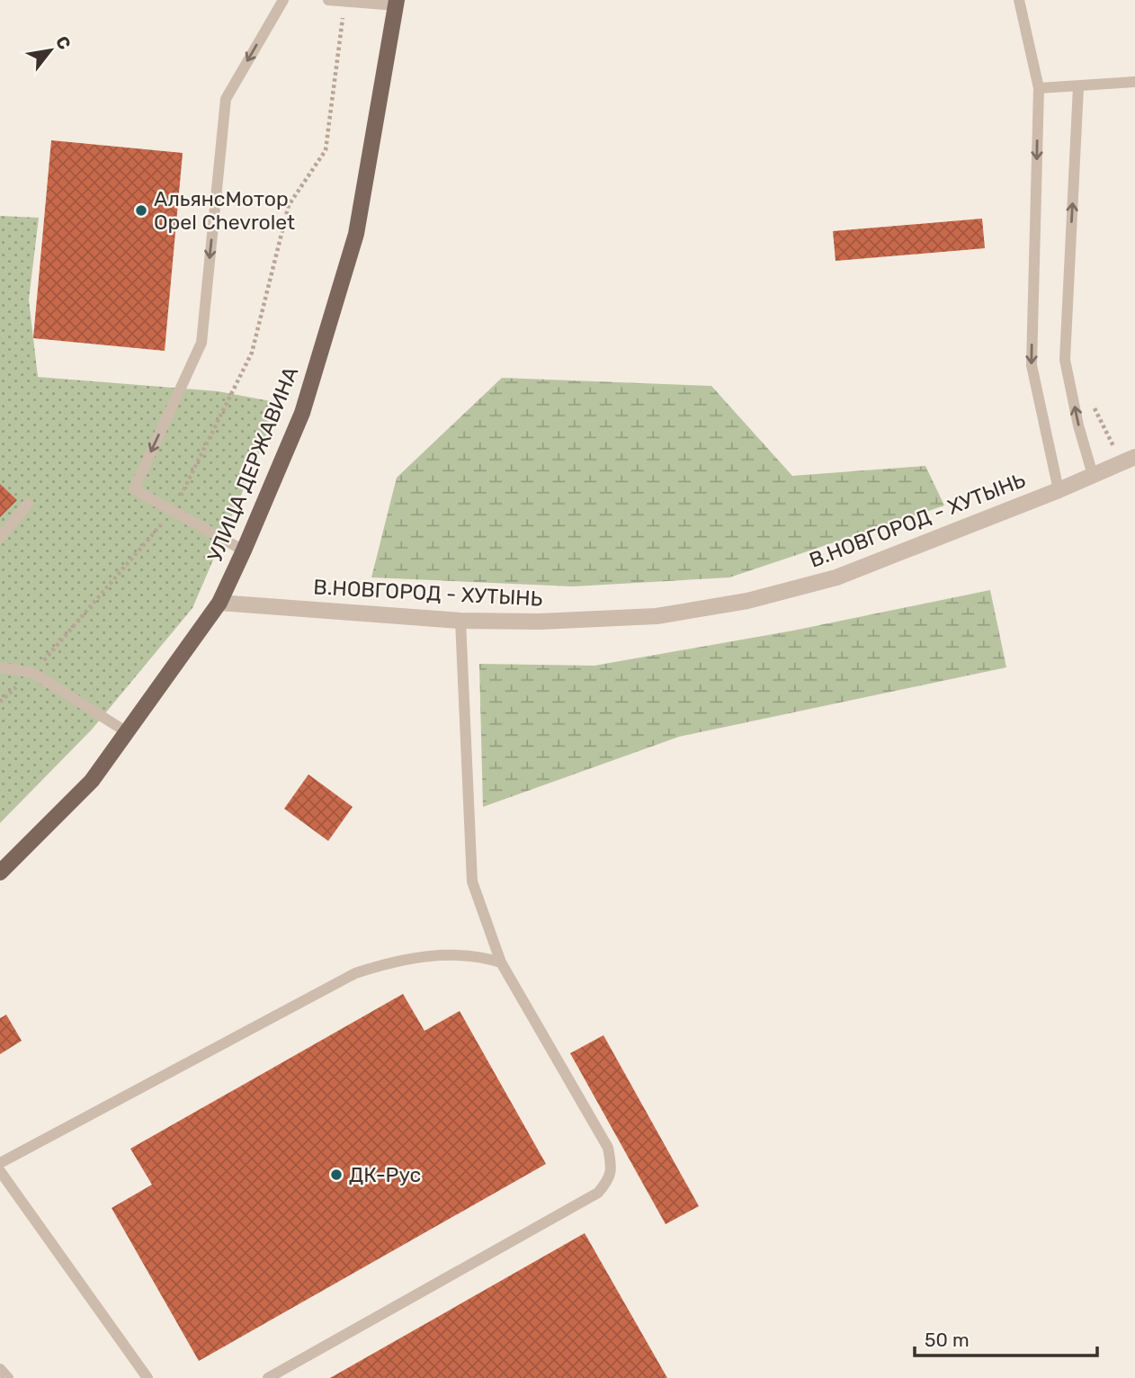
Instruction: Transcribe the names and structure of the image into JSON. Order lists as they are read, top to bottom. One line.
{"streets":{"main road":["УЛИЦА ДЕРЖАВИНА"],"street":["В.НОВГОРОД - ХУТЫНЬ"]},"crossings":[["УЛИЦА ДЕРЖАВИНА","В.НОВГОРОД - ХУТЫНЬ"]],"places":["АльянсМотор Opel Chevrolet","ДК-Рус"],"scale_bar":"50 m","north":"top right"}
